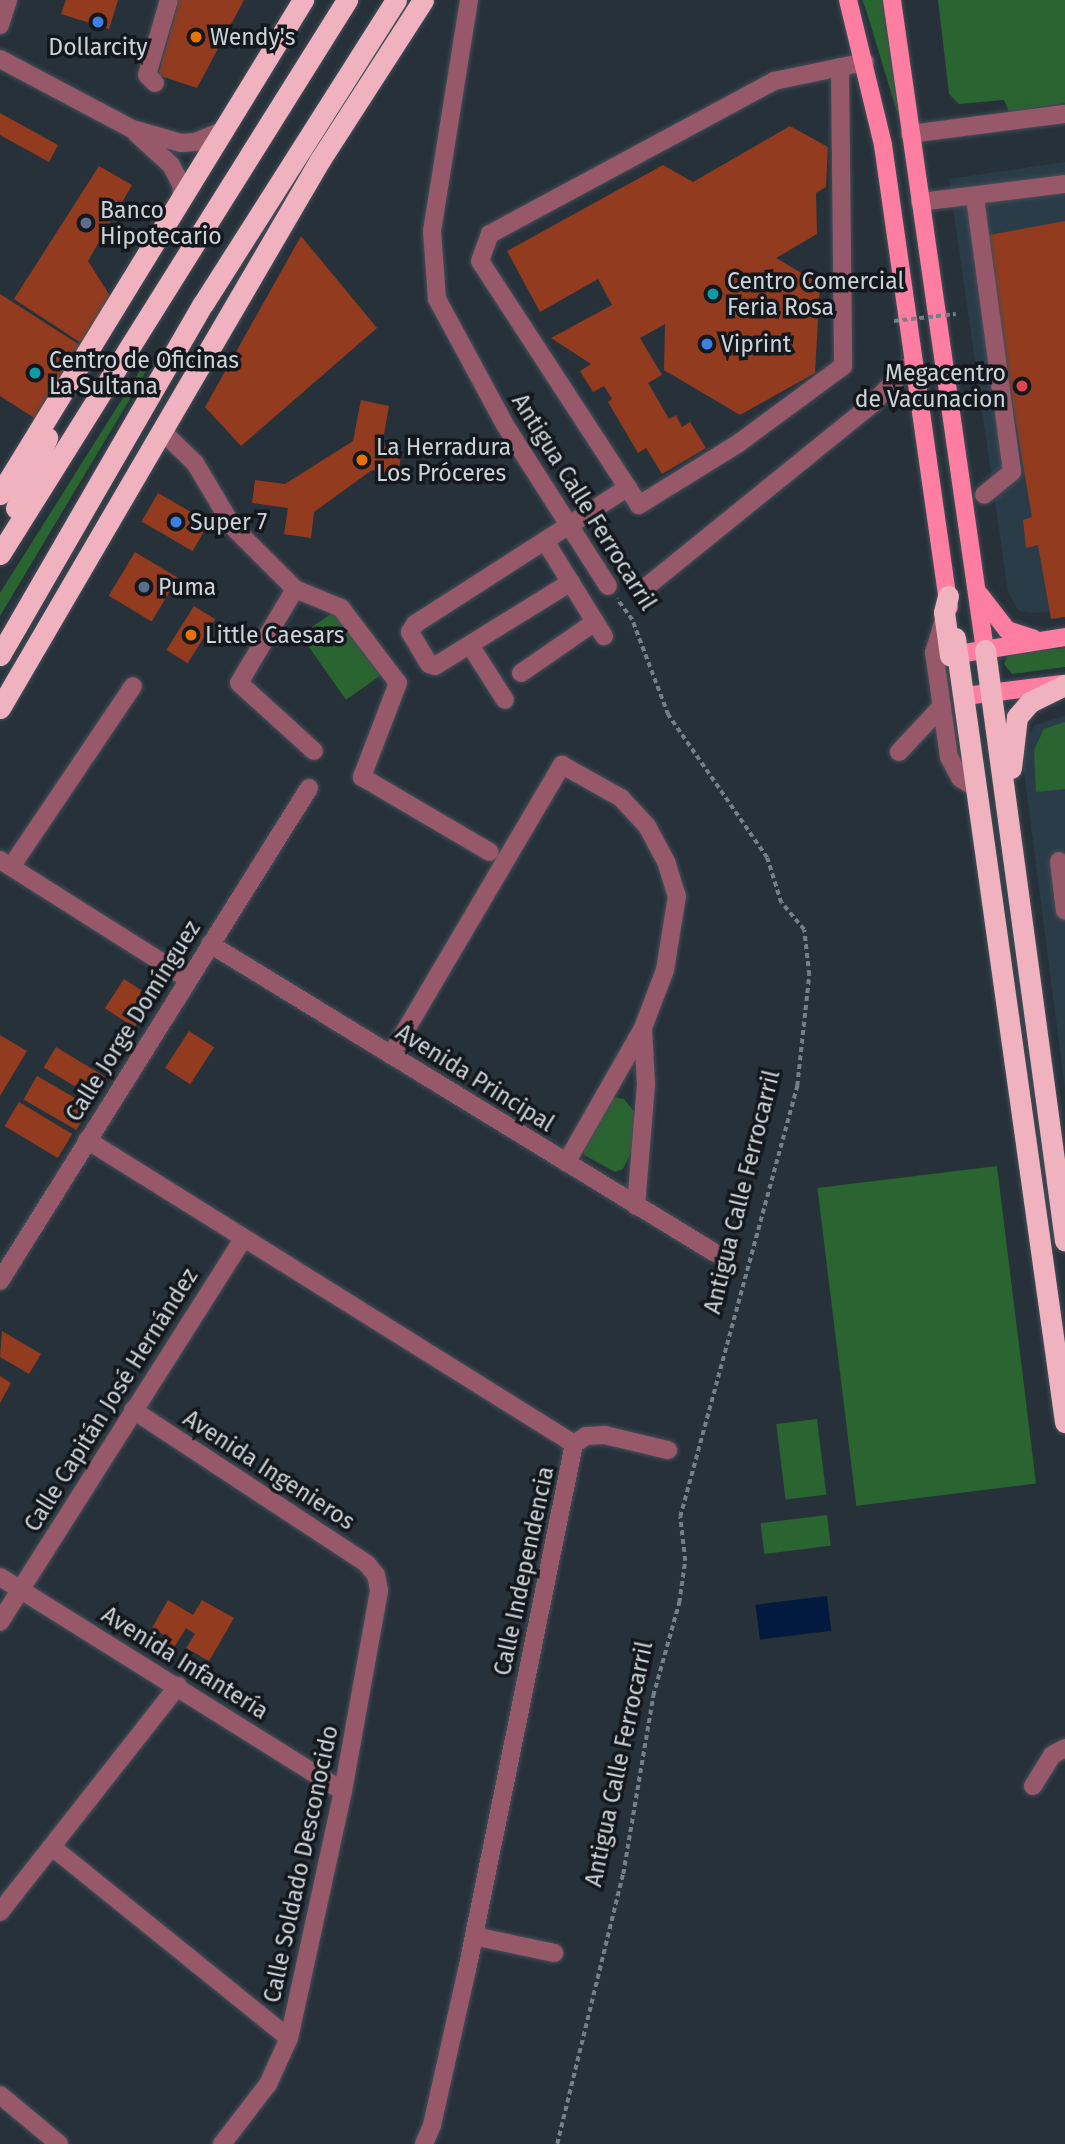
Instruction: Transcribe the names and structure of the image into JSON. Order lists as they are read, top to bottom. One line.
{"streets":{"street":["Antigua Calle Ferrocarril","Calle Jorge Domínguez","Avenida Principal","Calle Capitán José Hernández","Avenida Ingenieros","Calle Independencia","Avenida Infantería","Calle Soldado Desconocido"]},"crossings":[["Calle Jorge Domínguez","Avenida Principal"],["Calle Jorge Domínguez","Calle Independencia"],["Calle Capitán José Hernández","Avenida Ingenieros"],["Calle Capitán José Hernández","Calle Independencia"],["Calle Capitán José Hernández","Avenida Infantería"],["Avenida Ingenieros","Calle Soldado Desconocido"],["Avenida Infantería","Calle Soldado Desconocido"]],"places":["Dollarcity","Wendy's","Banco Hipotecario","Centro Comercial Feria Rosa","Viprint","Centro de Oficinas La Sultana","Megacentro de Vacunacion","La Herradura Los Próceres","Super 7","Puma","Little Caesars"]}
